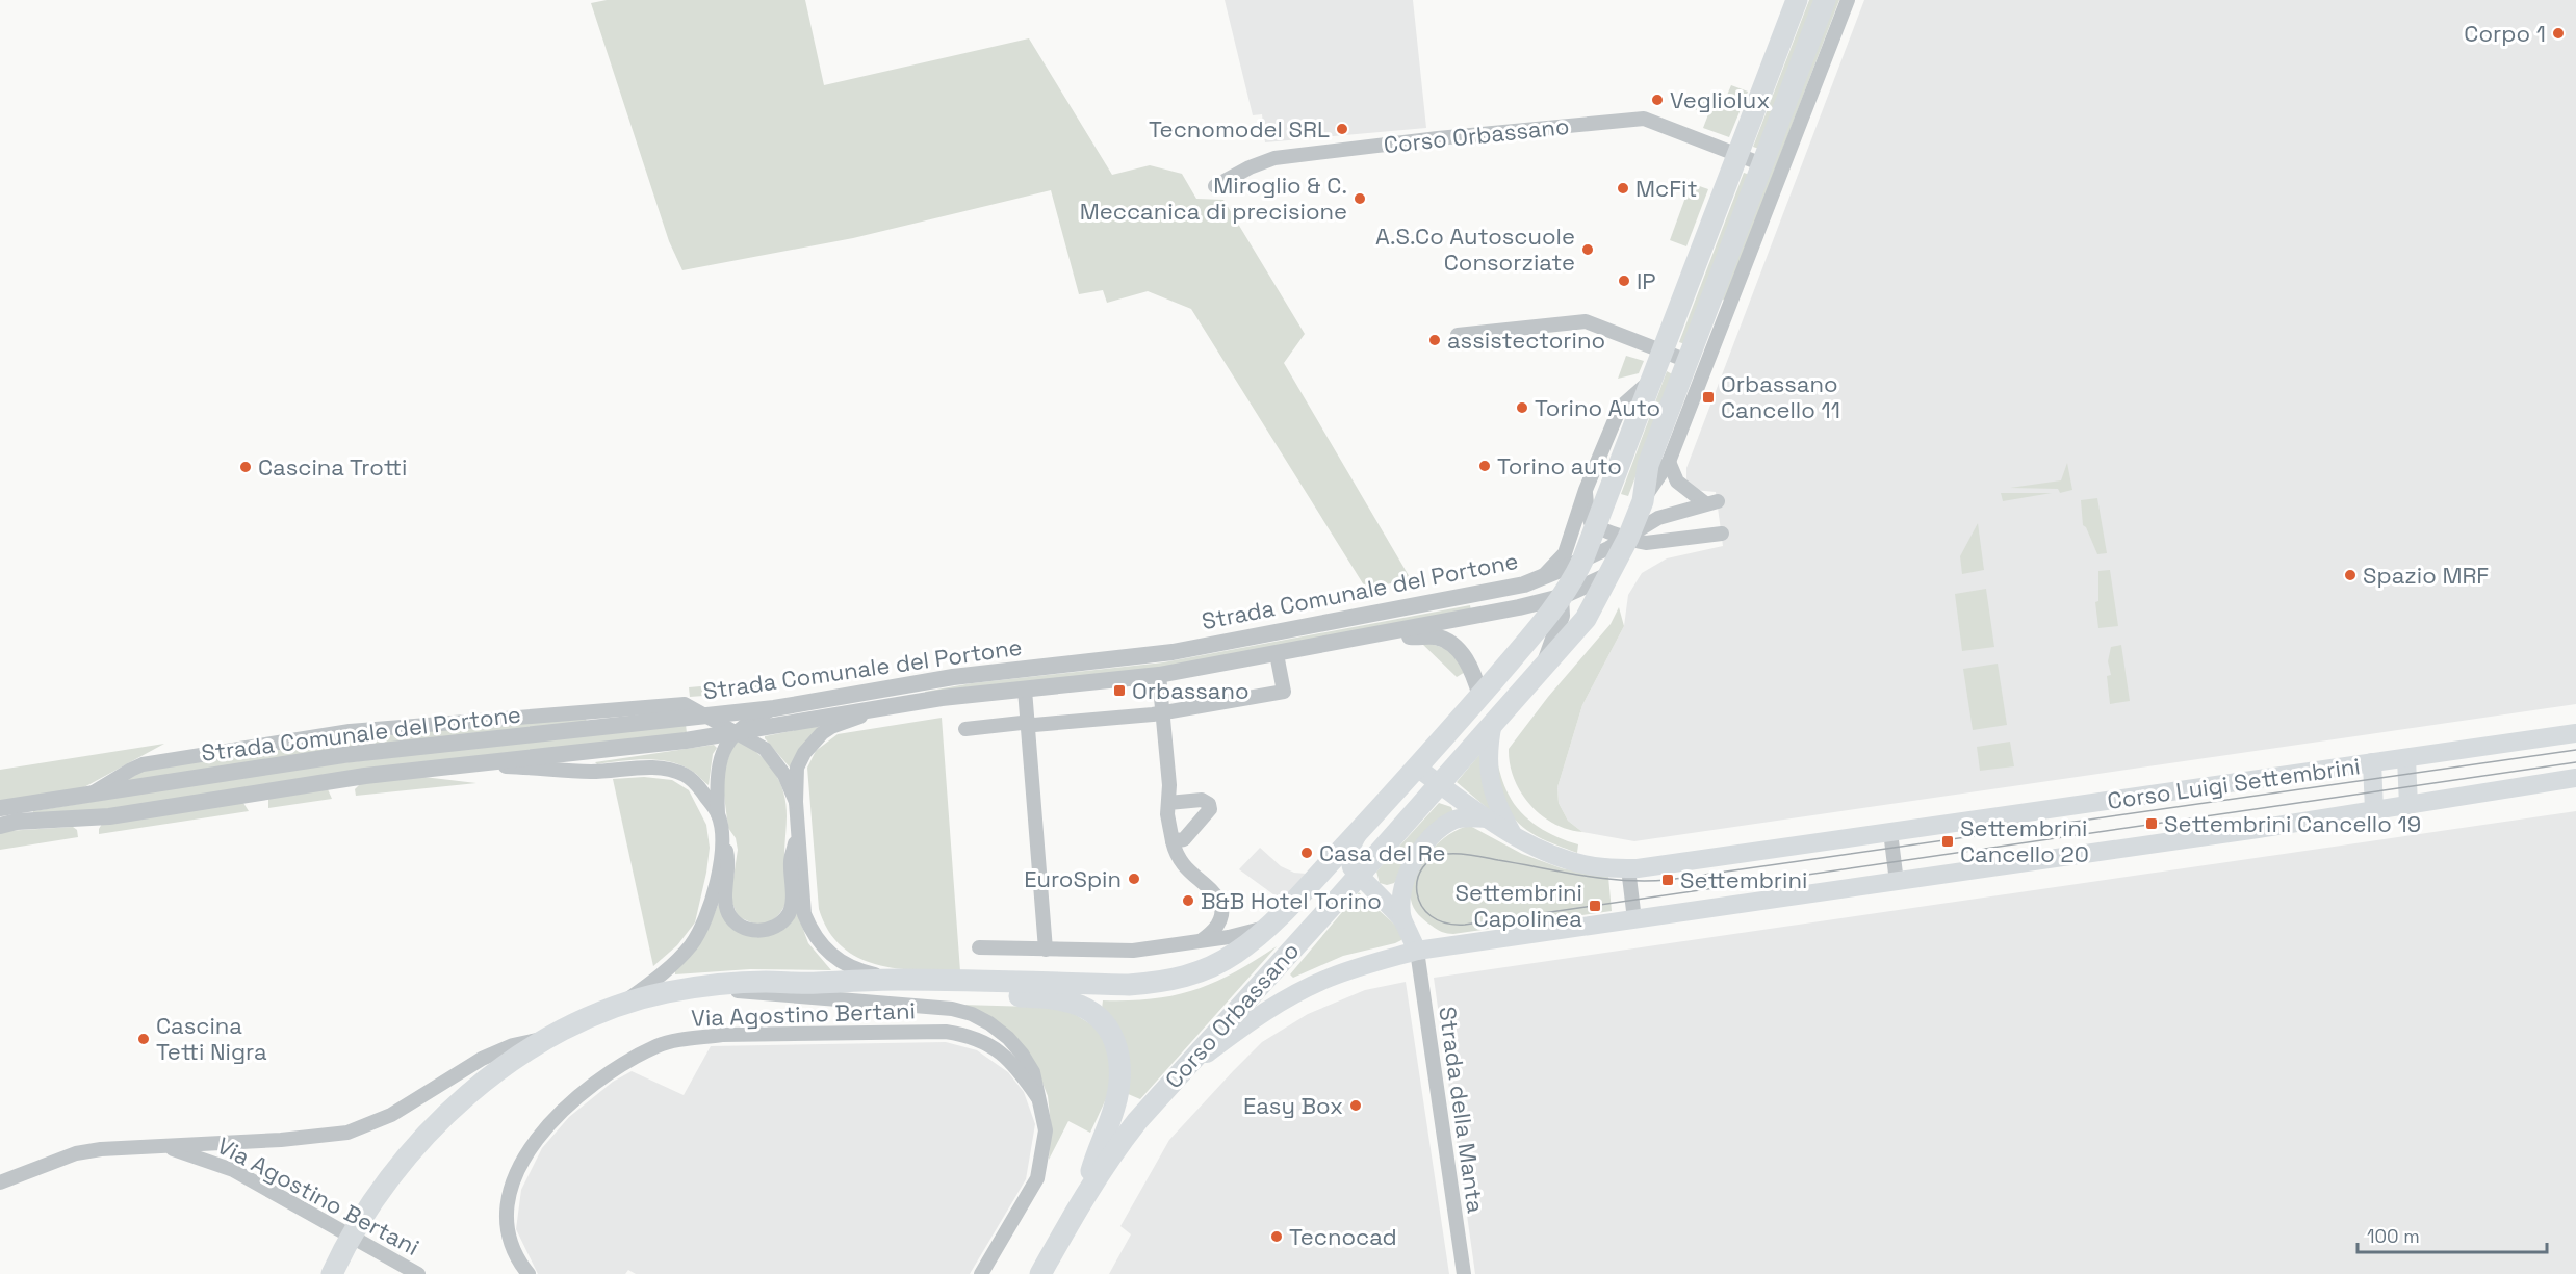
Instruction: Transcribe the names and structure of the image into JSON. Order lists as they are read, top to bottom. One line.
{"streets":{"main road":["Corso Orbassano","Corso Luigi Settembrini"],"street":["Strada Comunale del Portone","Via Agostino Bertani","Strada della Manta"]},"crossings":[["Corso Orbassano","Strada Comunale del Portone"],["Corso Orbassano","Corso Luigi Settembrini"],["Corso Orbassano","Via Agostino Bertani"],["Corso Luigi Settembrini","Strada della Manta"]],"places":{"other":["Corpo 1","Vegliolux","Tecnomodel SRL","McFit","Miroglio & C. Meccanica di precisione","A.S.Co Autoscuole Consorziate","IP","assistectorino","Torino Auto","Torino auto","Cascina Trotti","Spazio MRF","Casa del Re","EuroSpin","B&B Hotel Torino","Cascina Tetti Nigra","Easy Box","Tecnocad"],"transit":["Orbassano Cancello 11","Orbassano","Settembrini Cancello 19","Settembrini Cancello 20","Settembrini","Settembrini Capolinea"]},"scale_bar":"100 m"}
